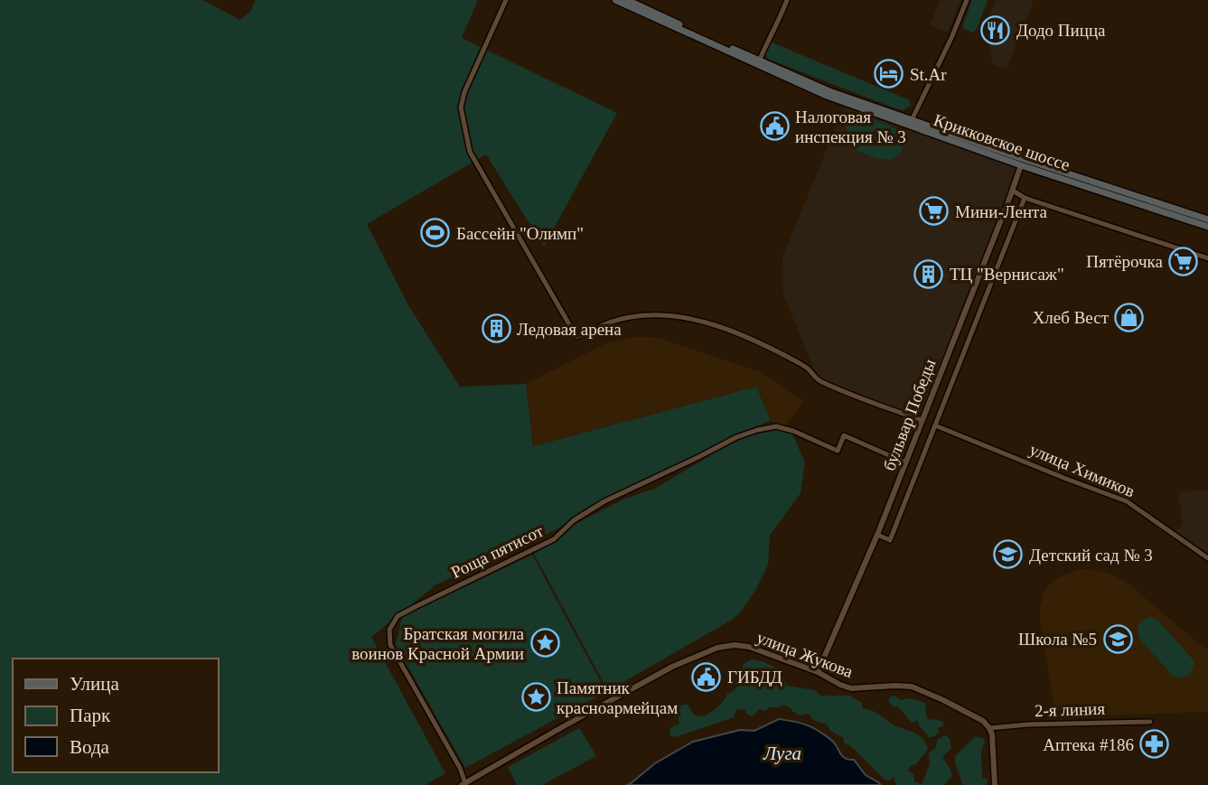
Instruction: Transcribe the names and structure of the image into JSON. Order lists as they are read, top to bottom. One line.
{"streets":{"main road":["Крикковское шоссе"],"street":["бульвар Победы","улица Химиков","Роща пятисот","улица Жукова","2-я линия"]},"crossings":[["Крикковское шоссе","бульвар Победы"],["бульвар Победы","Роща пятисот"],["бульвар Победы","улица Жукова"],["Роща пятисот","улица Жукова"],["улица Жукова","2-я линия"]],"water":["Луга"],"places":{"restaurant":["Додо Пицца"],"hotel":["St.Ar"],"public building":["Налоговая инспекция № 3","ГИБДД"],"supermarket":["Мини-Лента","Пятёрочка"],"sports":["Бассейн \"Олимп\""],"building":["ТЦ \"Вернисаж\"","Ледовая арена"],"shop":["Хлеб Вест"],"school or university":["Детский сад № 3","Школа №5"],"place":["Братская могила воинов Красной Армии","Памятник красноармейцам"],"pharmacy":["Аптека #186"]},"legend":["Улица","Парк","Вода"]}
